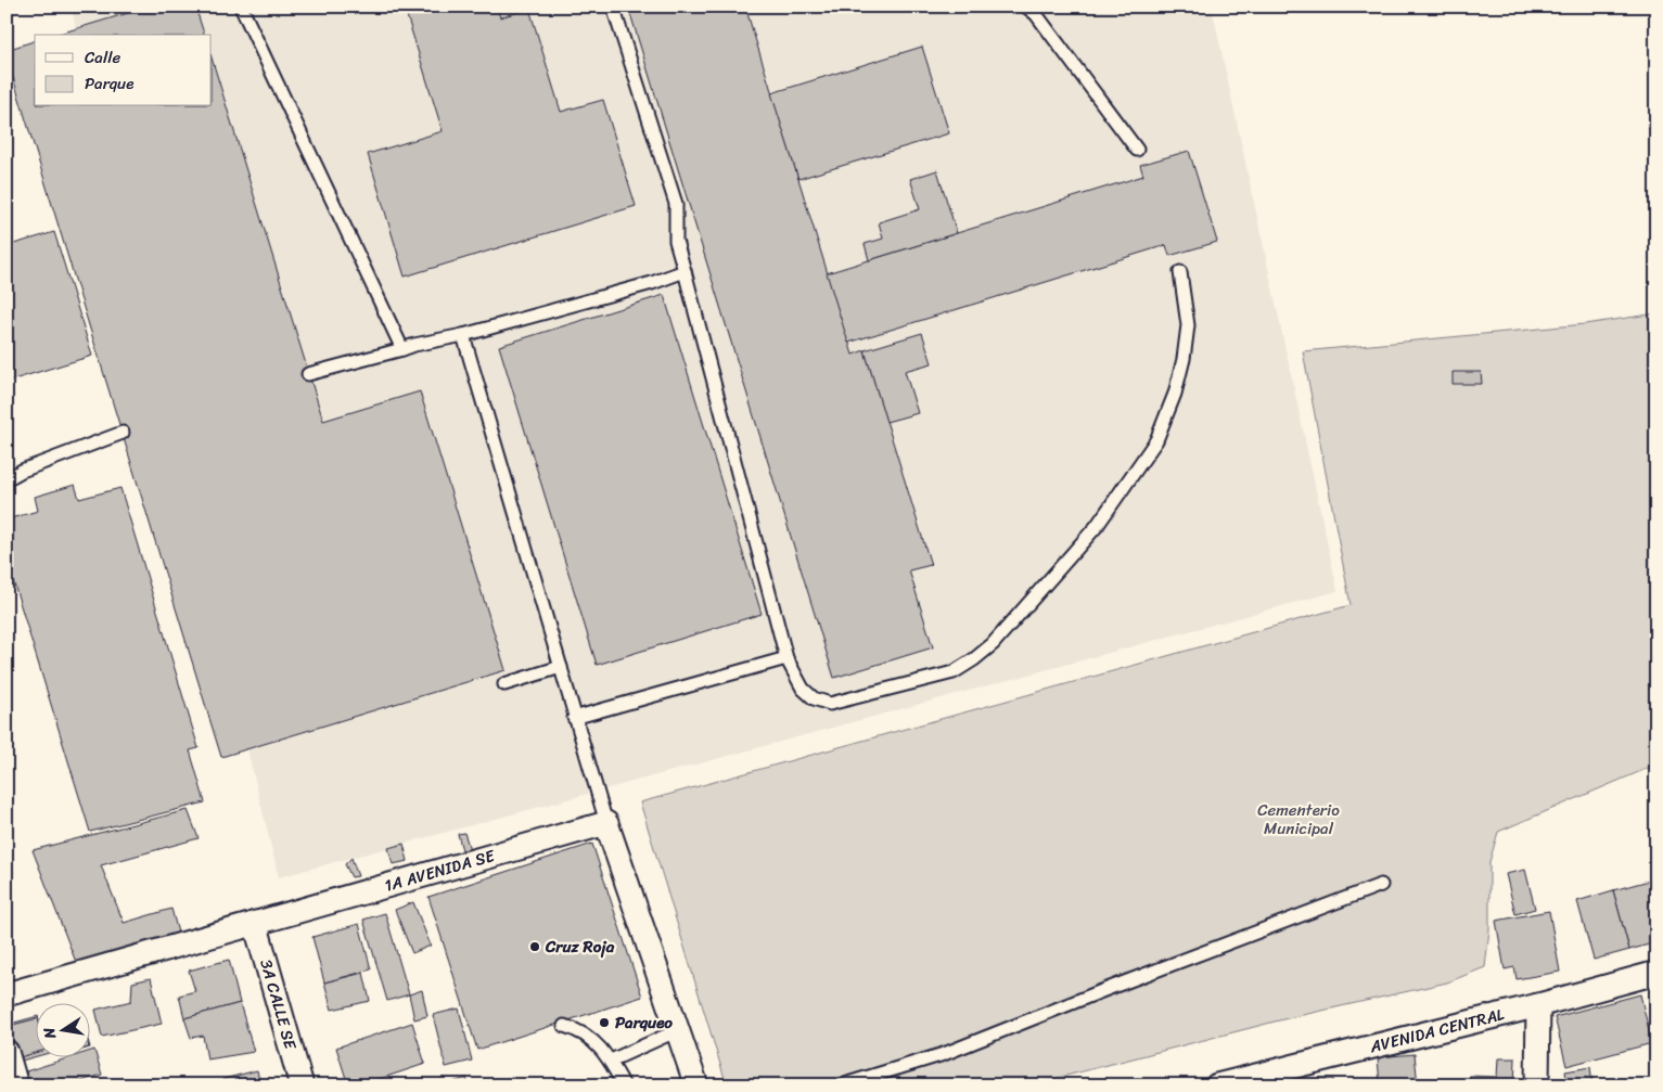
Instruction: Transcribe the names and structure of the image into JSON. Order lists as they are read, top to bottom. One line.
{"streets":{"street":["1A AVENIDA SE","3A CALLE SE","AVENIDA CENTRAL"]},"crossings":[["1A AVENIDA SE","3A CALLE SE"]],"parks":["Cementerio Municipal"],"places":["Cruz Roja","Parqueo"],"legend":["Calle","Parque"],"north":"left"}
